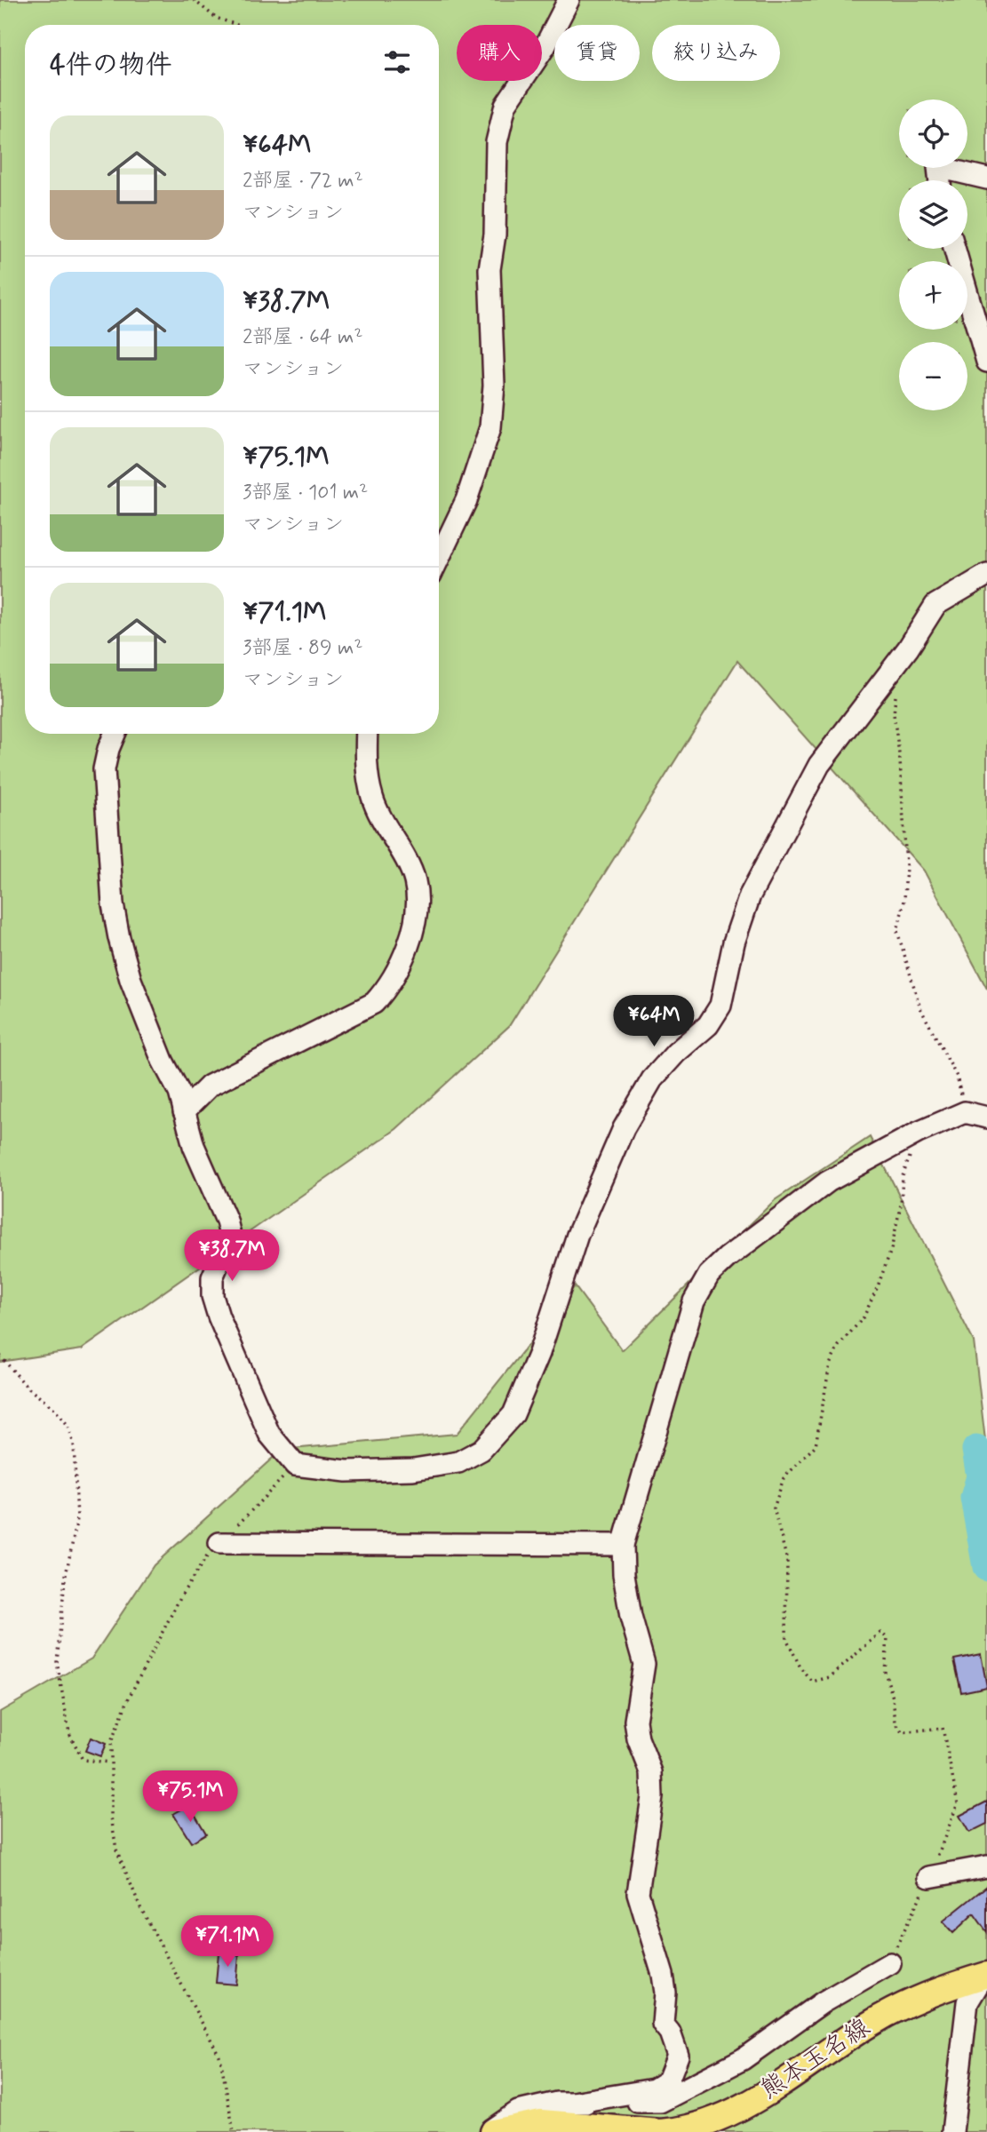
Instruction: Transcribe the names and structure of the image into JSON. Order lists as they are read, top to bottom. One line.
{"streets":{"main road":["熊本玉名線"]},"page":{"chip":["購入","賃貸","絞り込み"],"heading":"4件の物件","map_buttons":["+","−"],"list":[{"name":"¥64M","note":"2部屋 · 72 m² · マンション"},{"name":"¥38.7M","note":"2部屋 · 64 m² · マンション"},{"name":"¥75.1M","note":"3部屋 · 101 m² · マンション"},{"name":"¥71.1M","note":"3部屋 · 89 m² · マンション"}],"price":["¥64M","¥38.7M","¥75.1M","¥71.1M"]}}
